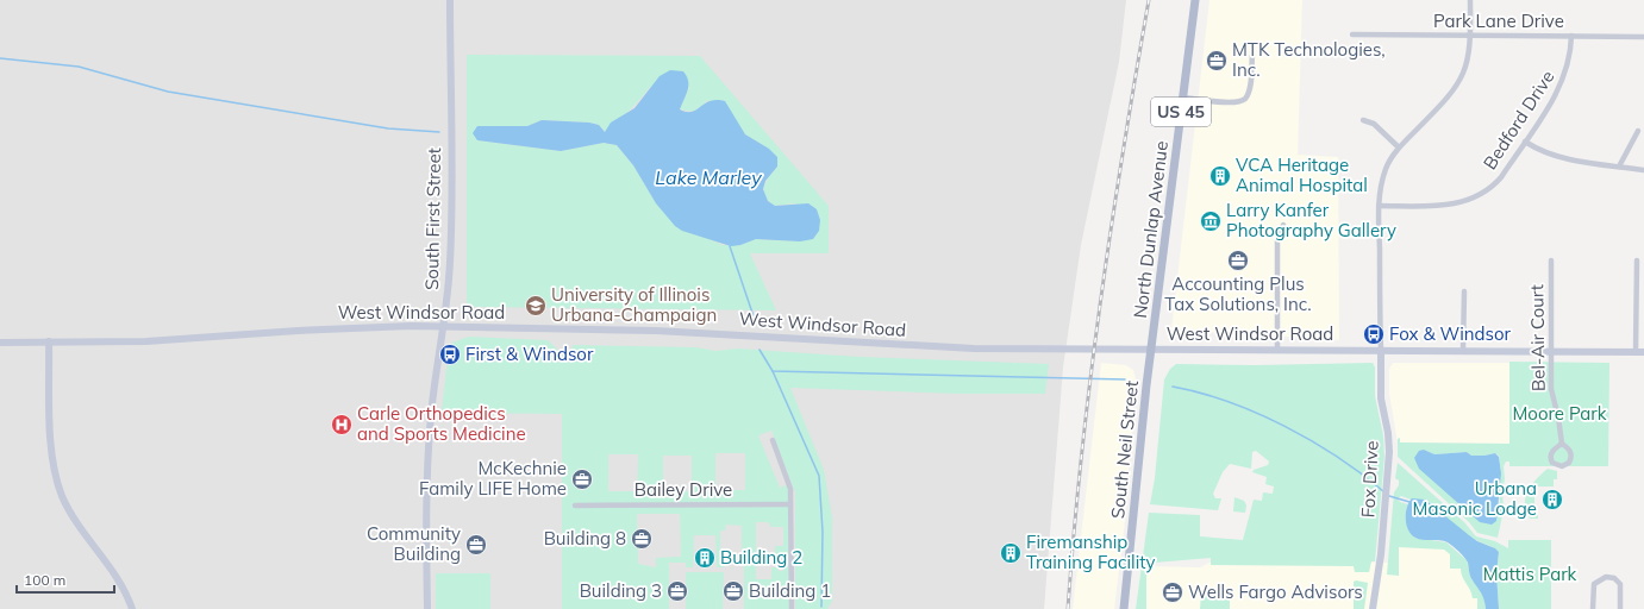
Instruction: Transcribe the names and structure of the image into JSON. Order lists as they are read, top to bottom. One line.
{"streets":{"main road":["US 45","South First Street","North Dunlap Avenue","West Windsor Road","South Neil Street","Fox Drive"],"street":["Park Lane Drive","Bedford Drive","Bel-Air Court","Bailey Drive"]},"crossings":[["Park Lane Drive","Bedford Drive"],["South First Street","West Windsor Road"],["North Dunlap Avenue","West Windsor Road"],["North Dunlap Avenue","South Neil Street"],["West Windsor Road","Bel-Air Court"],["West Windsor Road","South Neil Street"],["West Windsor Road","Fox Drive"]],"water":["Lake Marley"],"parks":["Moore Park","Mattis Park"],"places":{"office":["MTK Technologies, Inc.","Accounting Plus Tax Solutions, Inc.","McKechnie Family LIFE Home","Building 8","Community Building","Building 3","Building 1","Wells Fargo Advisors"],"building":["VCA Heritage Animal Hospital","Urbana Masonic Lodge","Firemanship Training Facility","Building 2"],"museum":["Larry Kanfer Photography Gallery"],"school or university":["University of Illinois Urbana-Champaign"],"bus stop":["Fox & Windsor","First & Windsor"],"hospital":["Carle Orthopedics and Sports Medicine"]},"scale_bar":"100 m"}
